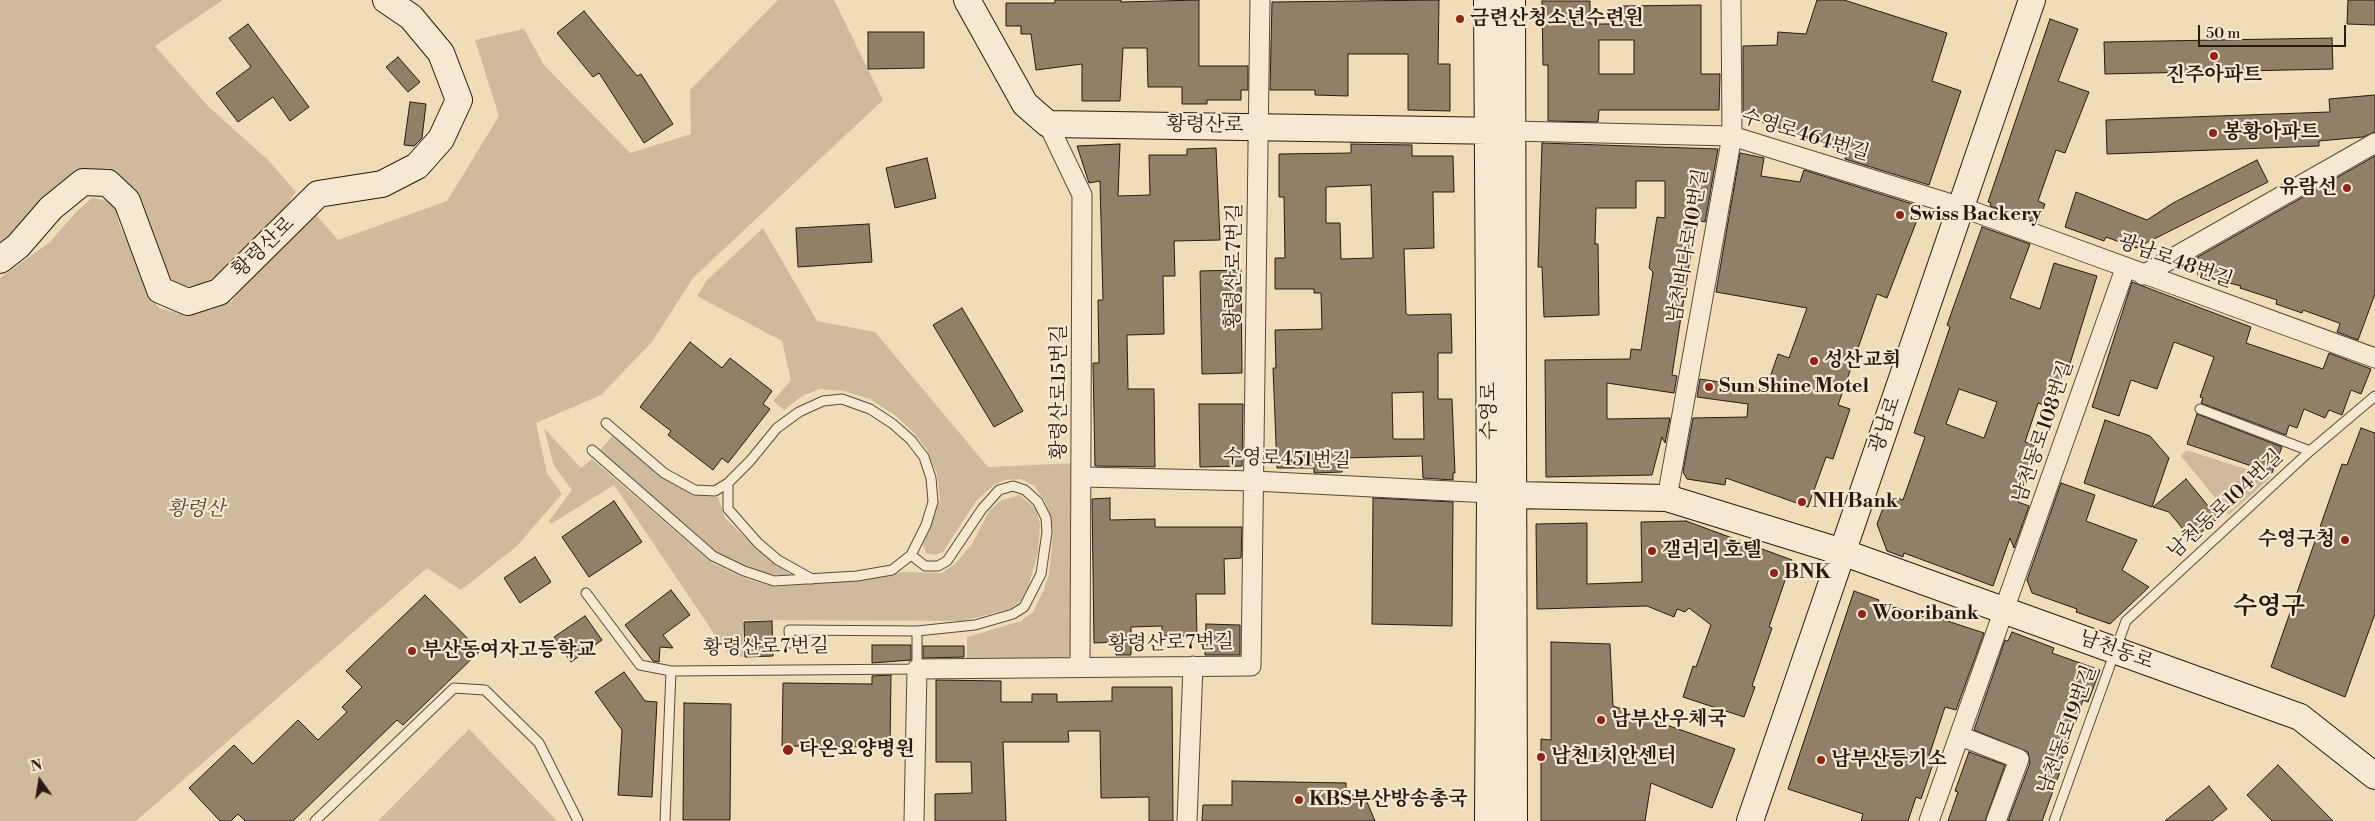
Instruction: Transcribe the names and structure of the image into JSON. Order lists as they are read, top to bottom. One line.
{"streets":{"street":["황령산로","수영로464번길","남천바다로10번길","광남로48번길","황령산로7번길","황령산로15번길","수영로","광남로","남천동로108번길","수영로451번길","남천동로"],"lane":["남천동로104번길","남천동로19번길"]},"crossings":[["황령산로","수영로464번길"],["황령산로","황령산로7번길"],["황령산로","황령산로15번길"],["황령산로","수영로"],["수영로464번길","남천바다로10번길"],["수영로464번길","광남로48번길"],["수영로464번길","수영로"],["수영로464번길","광남로"],["광남로48번길","광남로"],["광남로48번길","남천동로108번길"],["황령산로7번길","황령산로15번길"],["황령산로7번길","수영로451번길"],["황령산로15번길","수영로451번길"],["수영로","수영로451번길"],["광남로","남천동로"],["남천동로108번길","남천동로"],["남천동로104번길","남천동로"],["남천동로104번길","남천동로19번길"],["남천동로","남천동로19번길"]],"districts":["수영구"],"parks":["황령산"],"places":["금련산청소년수련원","진주아파트","봉황아파트","유람선","Swiss Backery","성산교회","Sun Shine Motel","NH Bank","수영구청","갤러리 호텔","BNK","Wooribank","부산동여자고등학교","남부산우체국","다온요양병원","남천1치안센터","남부산등기소","KBS부산방송총국"],"scale_bar":"50 m","north":"top"}
